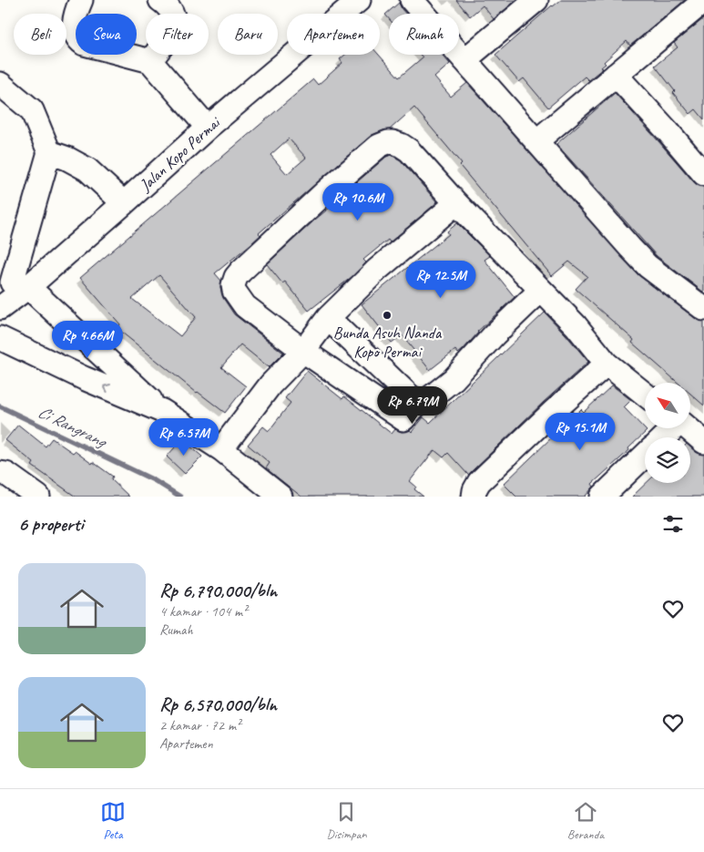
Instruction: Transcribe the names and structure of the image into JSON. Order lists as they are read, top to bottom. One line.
{"streets":{"street":["Jalan Kopo Permai"]},"water":["Ci Rangrang"],"places":["Bunda Asuh Nanda Kopo Permai"],"north":"top left","page":{"chip":["Beli","Sewa","Filter","Baru","Apartemen","Rumah"],"price":["Rp 10.6M","Rp 12.5M","Rp 4.66M","Rp 6.79M","Rp 15.1M","Rp 6.57M"],"heading":"6 properti","list":[{"name":"Rp 6,790,000/bln","note":"4 kamar · 104 m² · Rumah"},{"name":"Rp 6,570,000/bln","note":"2 kamar · 72 m² · Apartemen"}],"tabs":["Peta","Disimpan","Beranda"]}}
